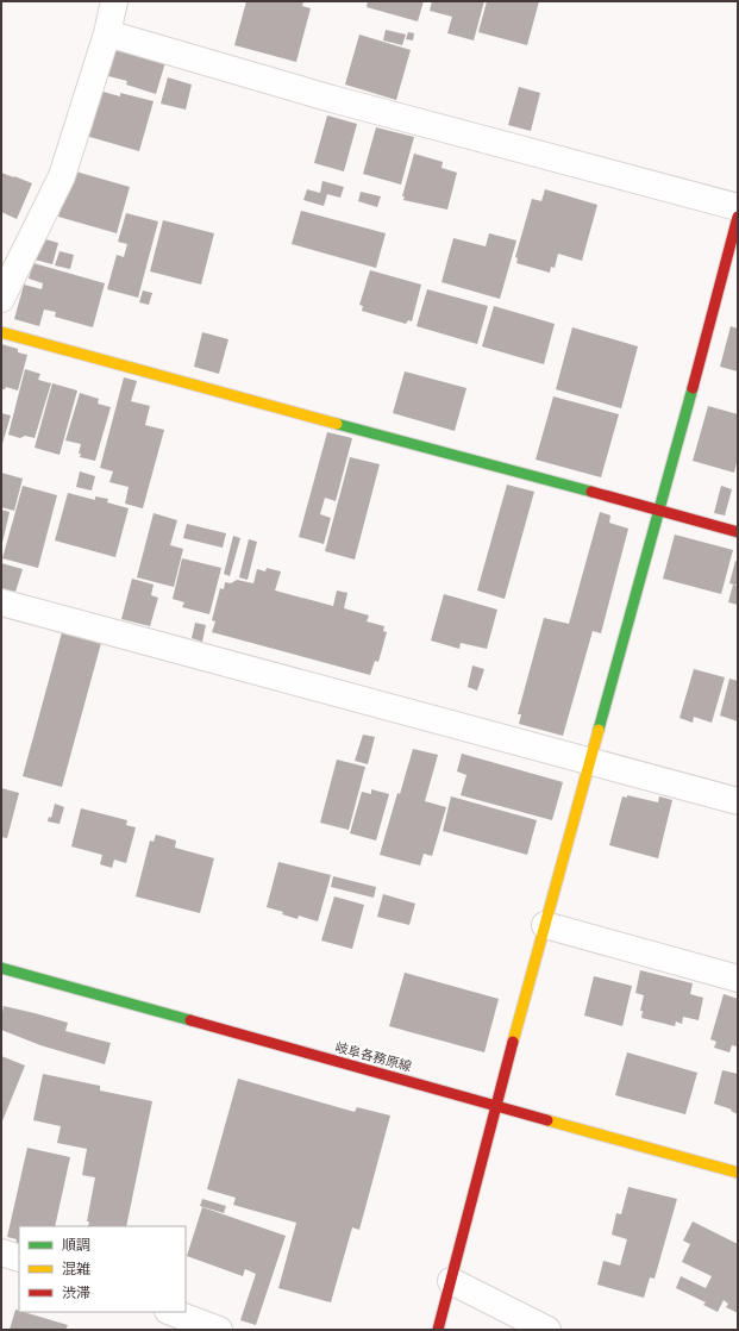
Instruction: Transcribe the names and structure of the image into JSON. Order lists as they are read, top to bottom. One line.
{"streets":{"street":["岐阜各務原線"]},"legend":["順調","混雑","渋滞"]}
